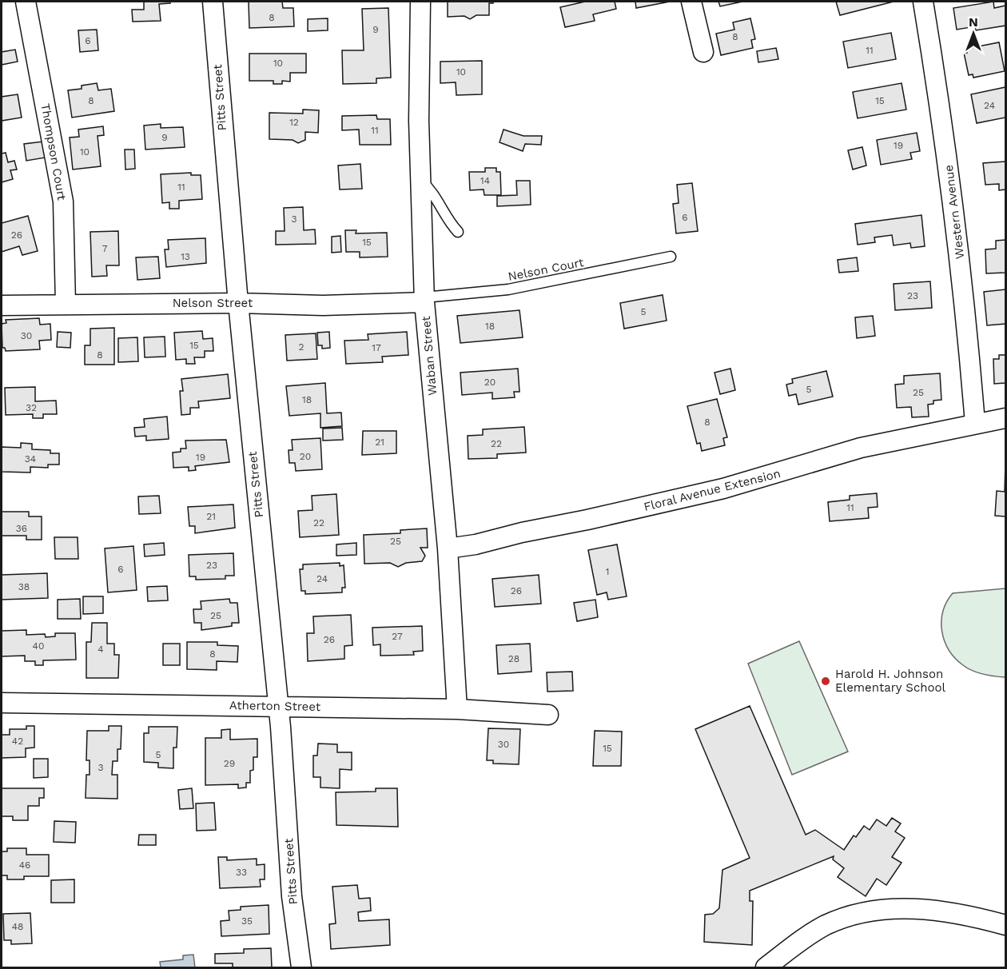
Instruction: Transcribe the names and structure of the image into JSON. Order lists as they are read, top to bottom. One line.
{"streets":{"street":["Pitts Street","Thompson Court","Western Avenue","Nelson Street","Waban Street","Floral Avenue Extension","Atherton Street"],"lane":["Nelson Court"]},"crossings":[["Pitts Street","Nelson Street"],["Pitts Street","Atherton Street"],["Thompson Court","Nelson Street"],["Western Avenue","Floral Avenue Extension"],["Nelson Court","Nelson Street"],["Nelson Court","Waban Street"],["Nelson Street","Waban Street"],["Waban Street","Floral Avenue Extension"],["Waban Street","Atherton Street"]],"places":["Harold H. Johnson Elementary School"],"house_numbers":["8","9","8","6","11","10","10","8","15","24","12","11","9","19","10","14","11","6","3","26","15","7","13","23","5","18","30","15","2","17","8","20","5","25","18","32","8","21","22","20","19","34","11","21","22","36","25","23","6","1","24","38","26","25","27","26","40","4","8","28","42","30","15","5","29","3","46","33","35","48"],"north":"top"}
